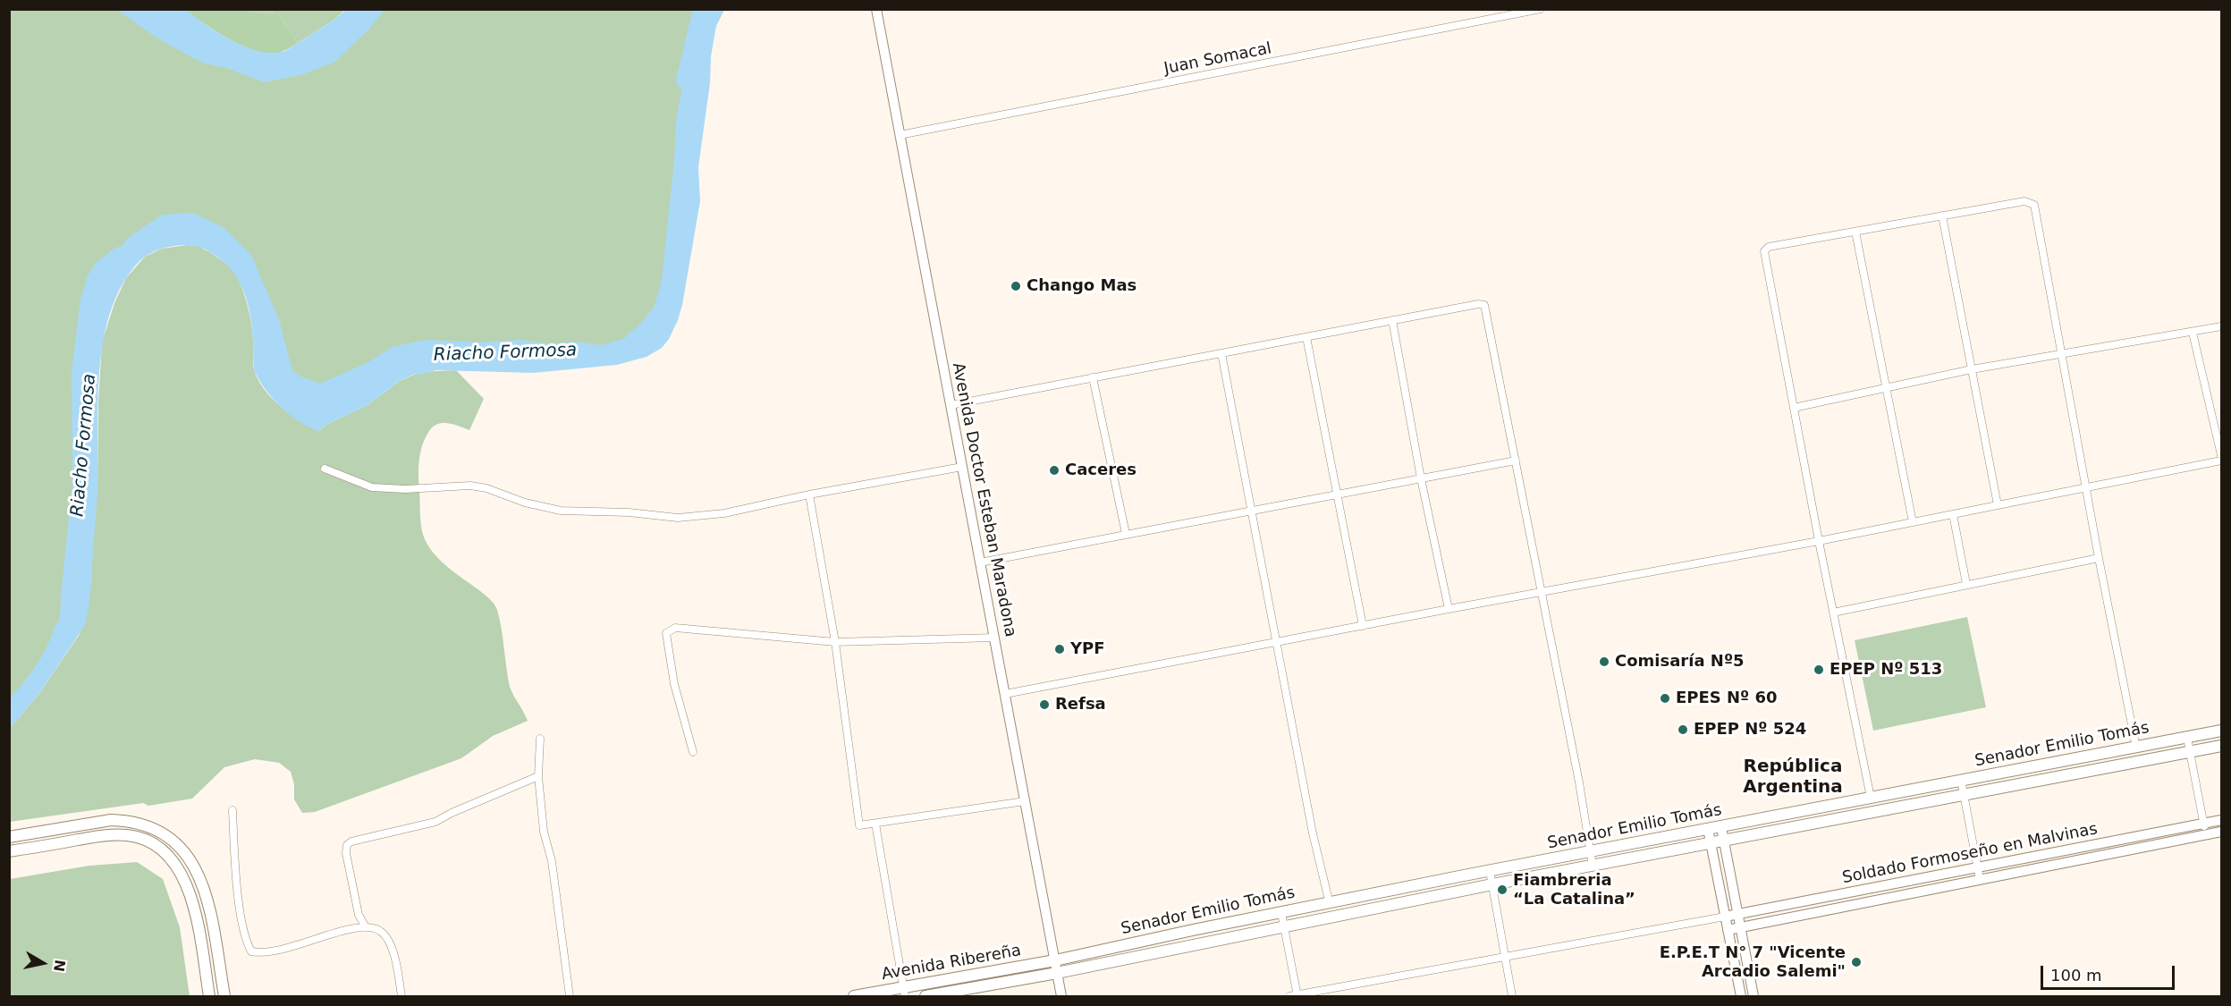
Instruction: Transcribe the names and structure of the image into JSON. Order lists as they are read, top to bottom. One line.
{"streets":{"main road":["Avenida Doctor Esteban Maradona","Senador Emilio Tomás","Soldado Formoseño en Malvinas","Avenida Ribereña"],"street":["Juan Somacal"]},"crossings":[["Juan Somacal","Avenida Doctor Esteban Maradona"],["Avenida Doctor Esteban Maradona","Senador Emilio Tomás"],["Avenida Doctor Esteban Maradona","Avenida Ribereña"],["Senador Emilio Tomás","Avenida Ribereña"]],"districts":["República Argentina"],"water":["Riacho Formosa"],"places":["Chango Mas","Caceres","YPF","Comisaría Nº5","EPEP Nº 513","EPES Nº 60","Refsa","EPEP Nº 524","Fiambreria “La Catalina”","E.P.E.T N° 7 \"Vicente Arcadio Salemi\""],"scale_bar":"100 m","north":"right"}
